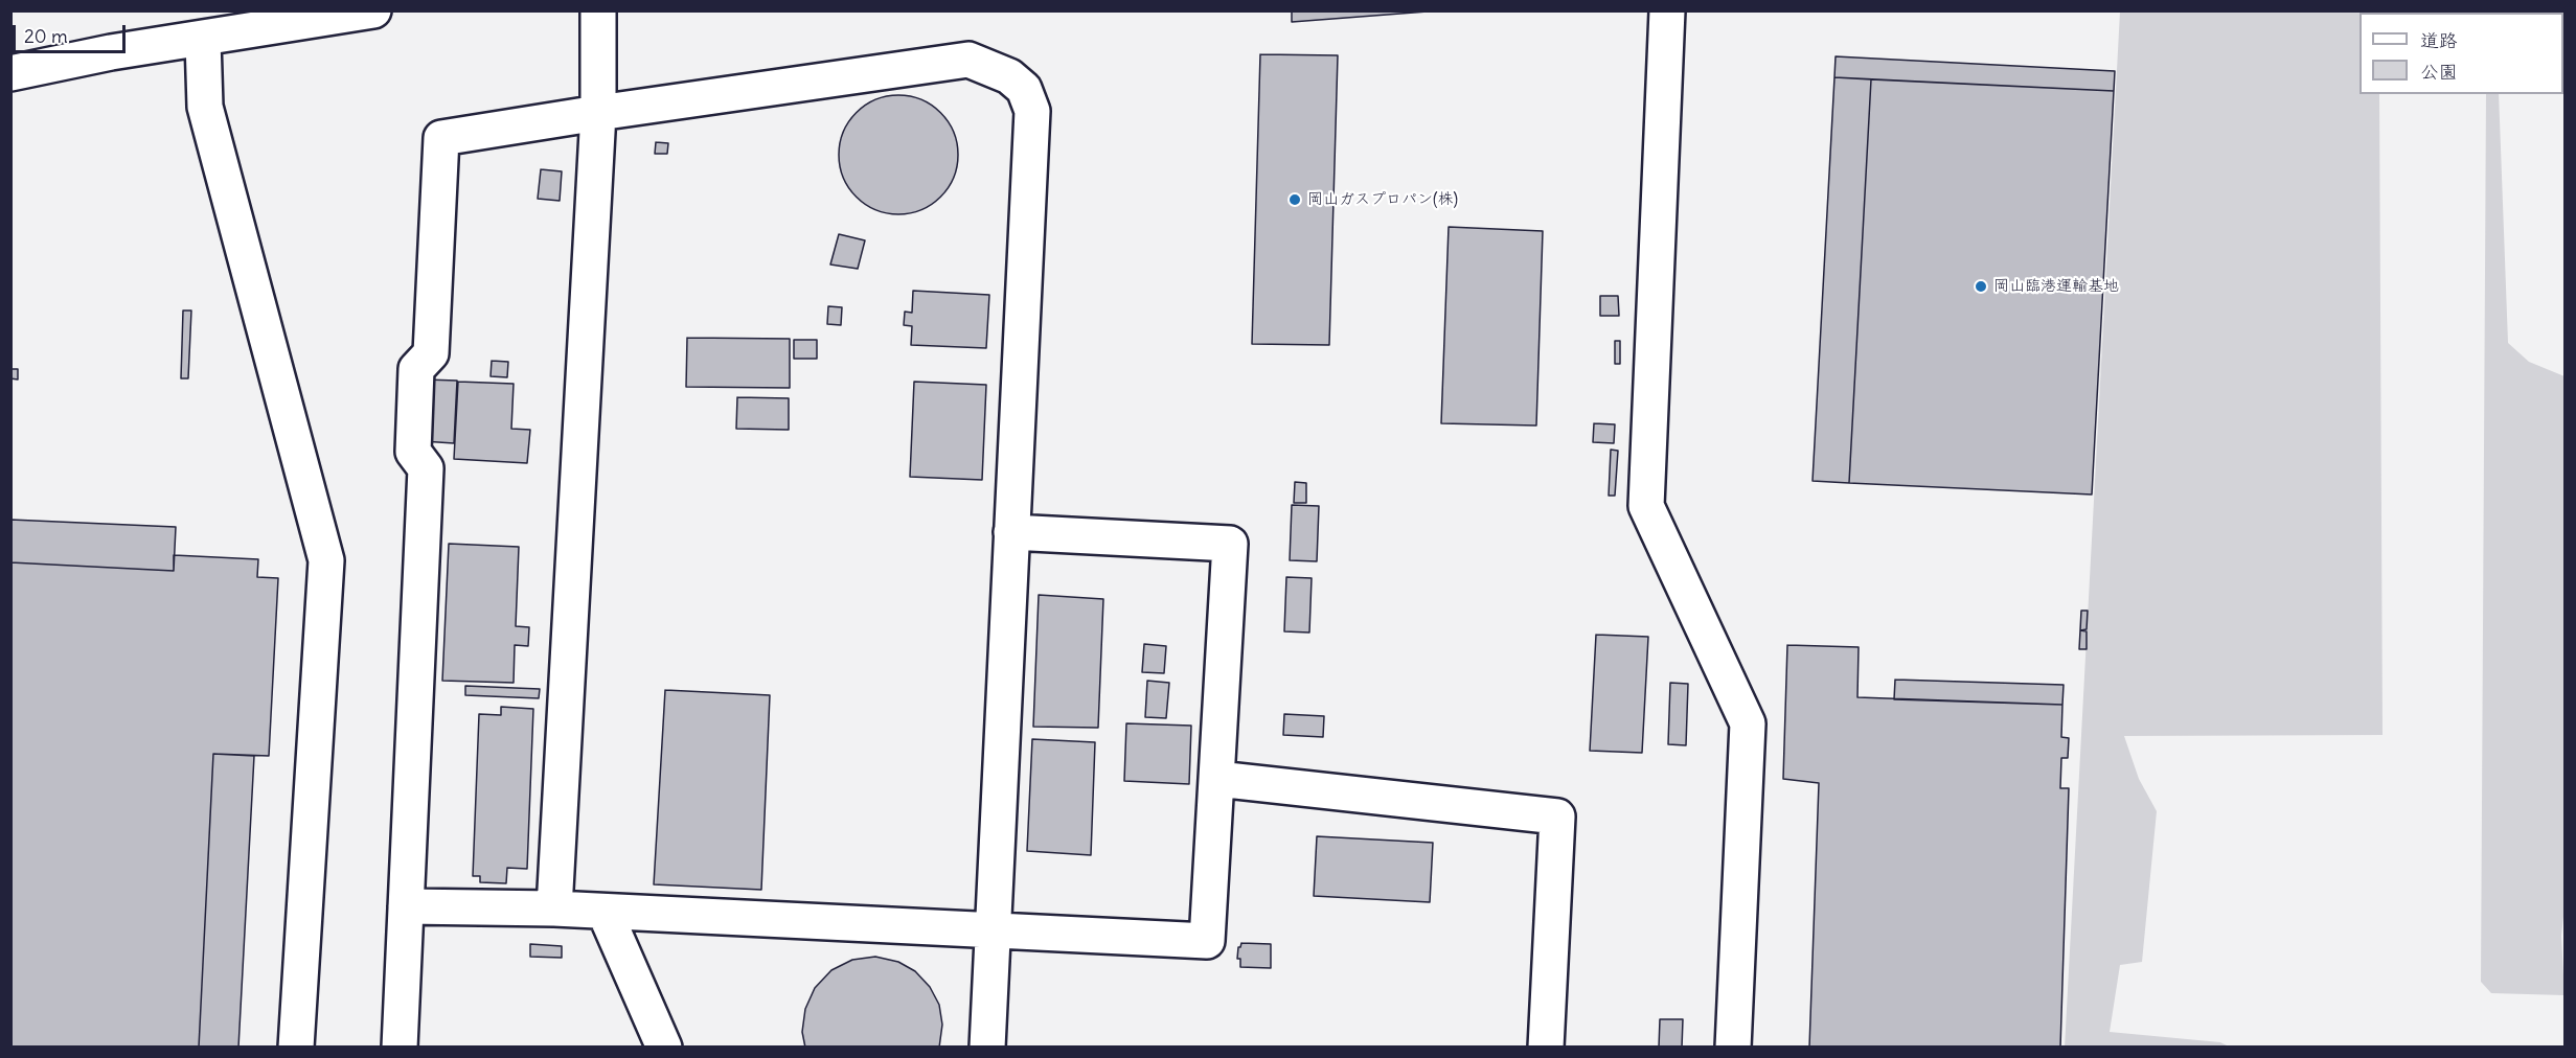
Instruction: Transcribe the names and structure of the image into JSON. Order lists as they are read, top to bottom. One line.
{"places":["岡山ガスプロパン(株)","岡山臨港運輸基地"],"legend":["道路","公園"],"scale_bar":"20 m"}
